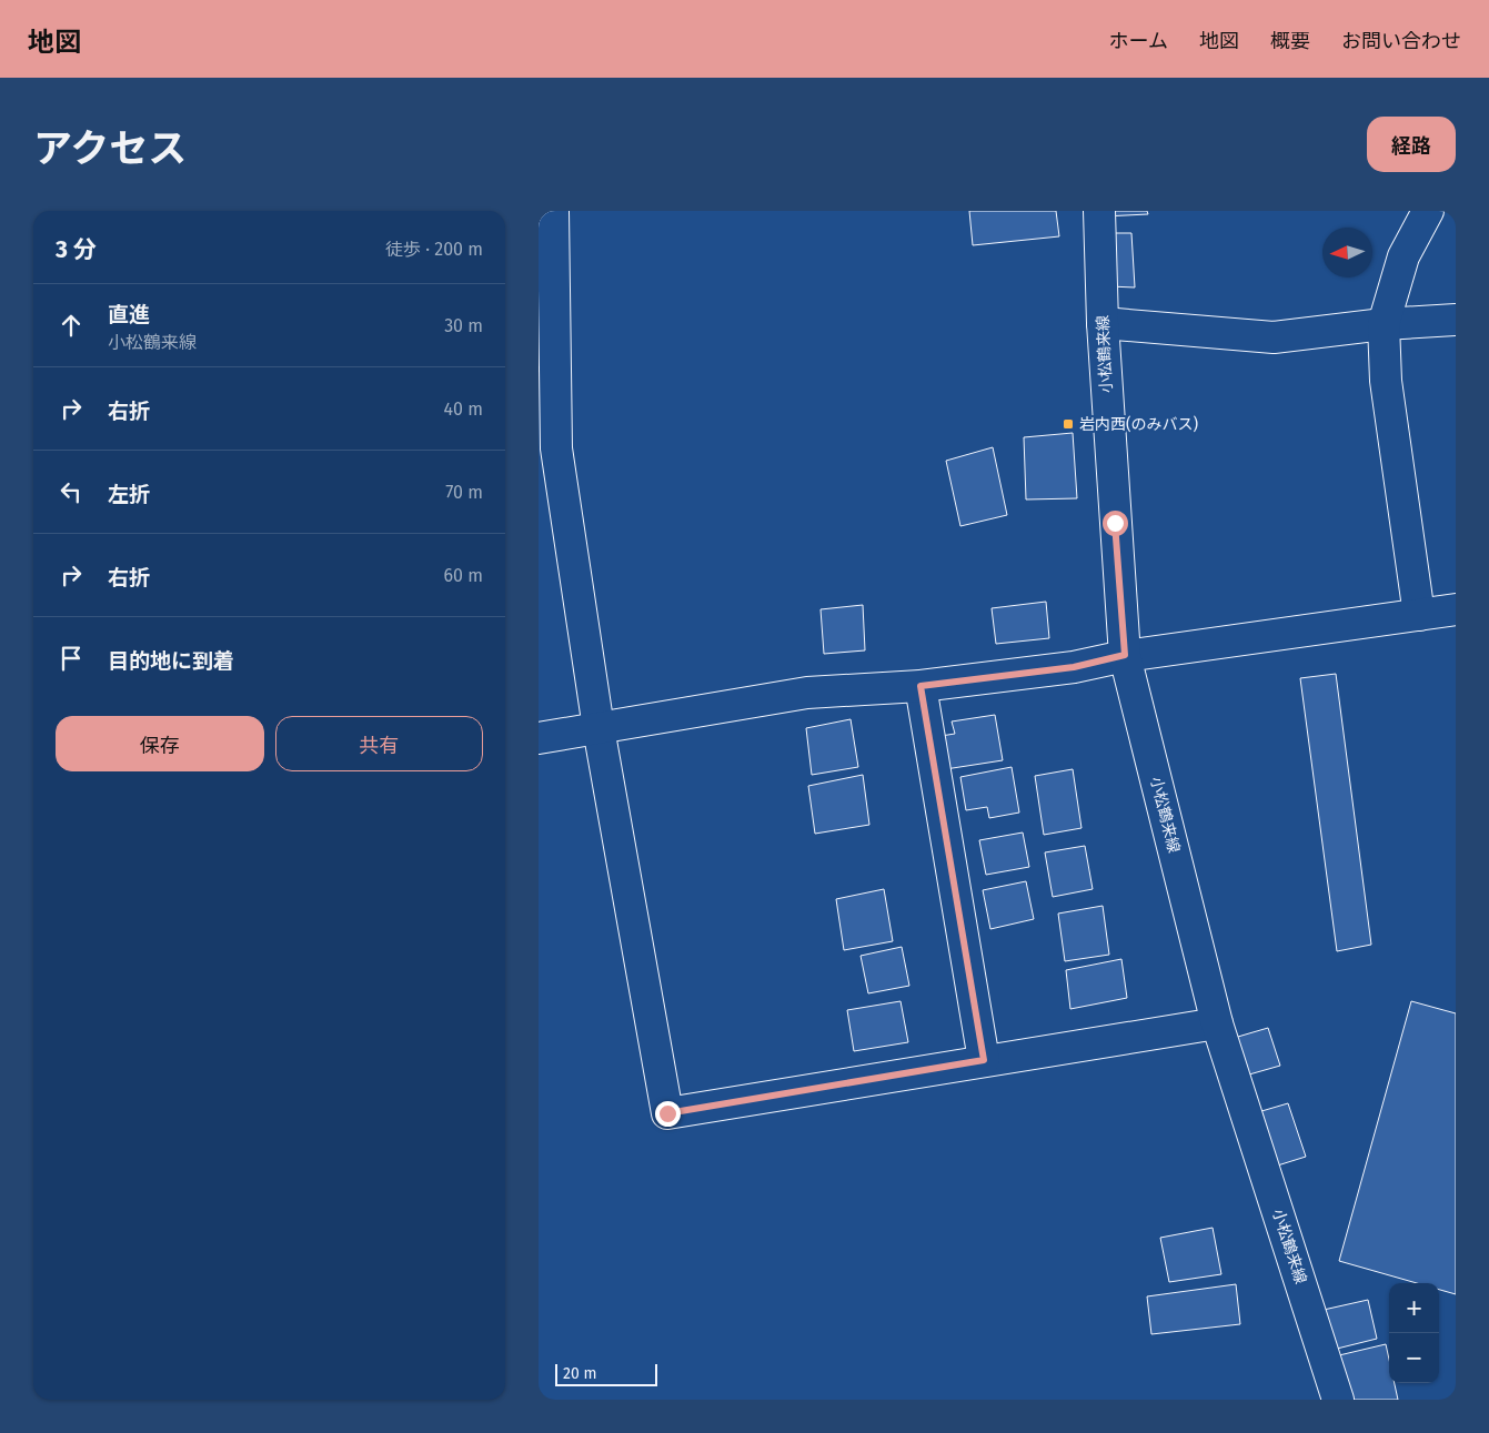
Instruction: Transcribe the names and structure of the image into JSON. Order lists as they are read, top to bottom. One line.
{"streets":{"street":["小松鶴来線"]},"places":{"transit":["岩内西(のみバス)"]},"scale_bar":"20 m","north":"left","page":{"header":"地図","nav":["ホーム","地図","概要","お問い合わせ"],"title":"アクセス","buttons":["経路",["保存","共有"]],"heading":["3 分","徒歩 · 200 m"],"list":[["直進","小松鶴来線","30 m"],["右折","40 m"],["左折","70 m"],["右折","60 m"],"目的地に到着"],"map_buttons":["+","−"],"scale":"20 m"}}
